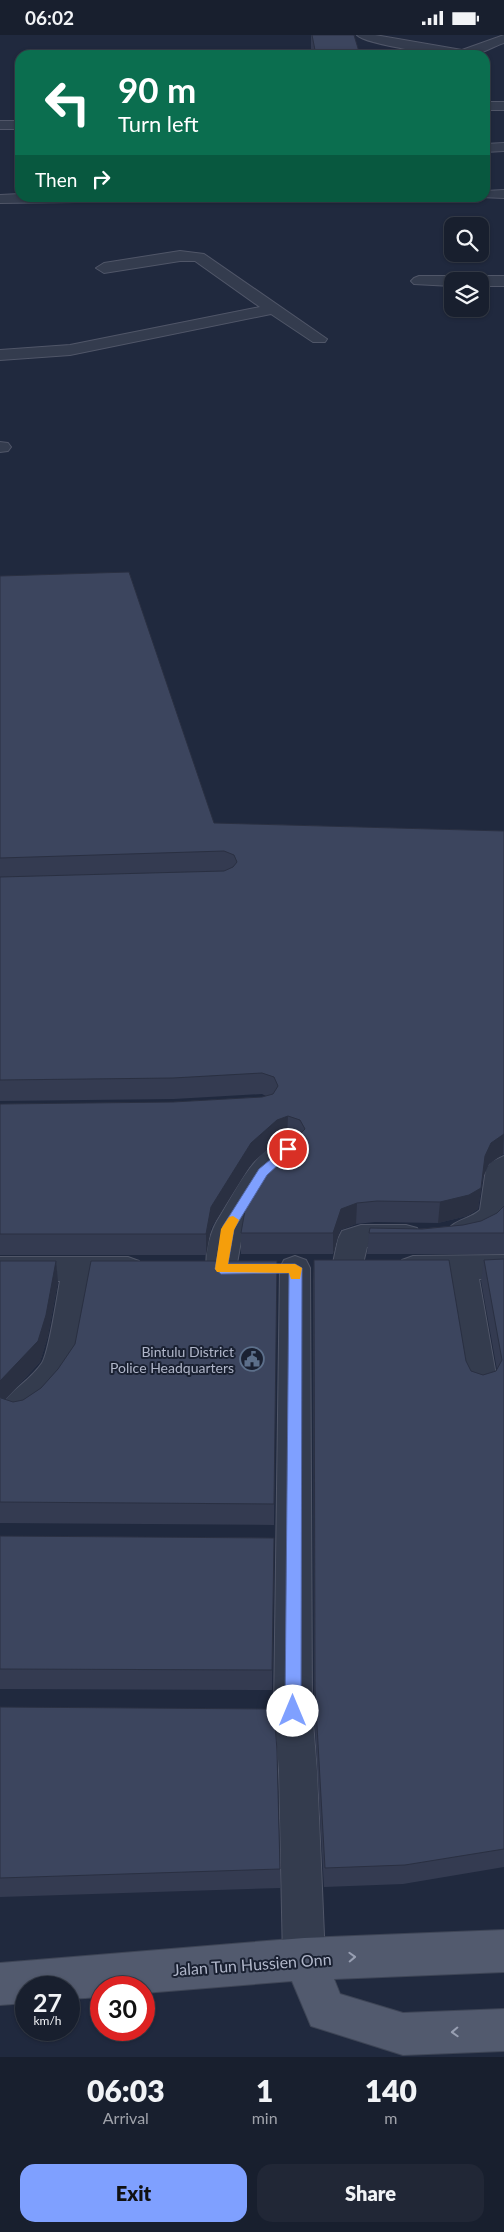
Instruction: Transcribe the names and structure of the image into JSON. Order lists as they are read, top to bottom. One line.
{"streets":{"main road":["Jalan Tun Hussien Onn"]},"one_way":["Jalan Tun Hussien Onn"],"places":{"public building":["Bintulu District Police Headquarters"]},"page":{"status":"06:02","turn":["90 m","Turn left"],"then":"Then","speed":"27 km/h","limit":"30","eta":["06:03","Arrival","1","min","140","m"],"buttons":["Exit","Share"]}}
